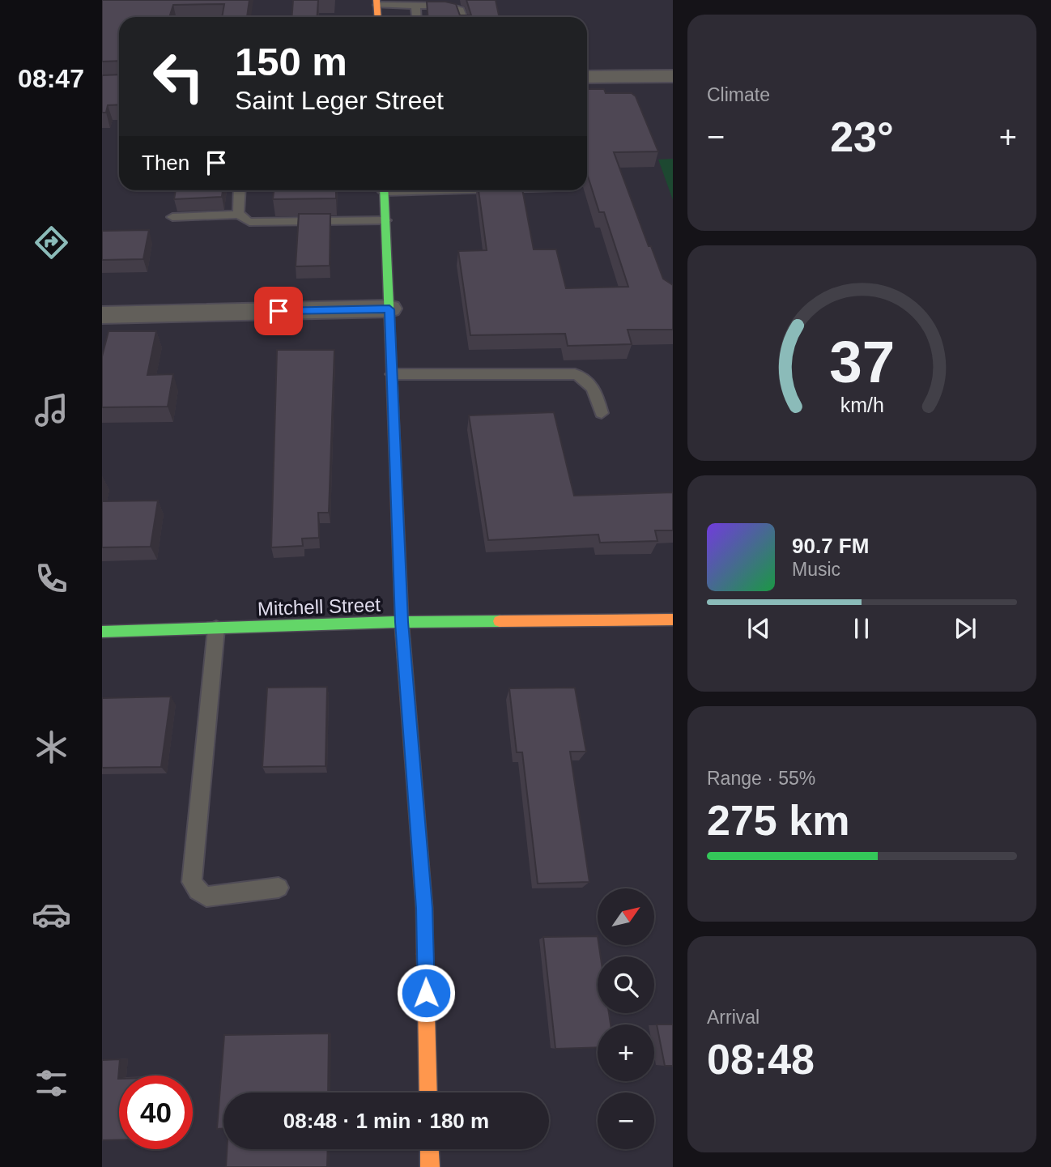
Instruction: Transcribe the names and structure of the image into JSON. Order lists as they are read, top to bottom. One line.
{"streets":{"street":["Mitchell Street"]},"north":"top right","page":{"tabs":"08:47","tile":["Climate",["Range · 55%","275 km"],["Arrival","08:48"]],"turn":["150 m","Saint Leger Street"],"heat":["−","23°","+"],"then":"Then","song":["90.7 FM","Music"],"map_buttons":["+","−"],"limit":"40","trip":"08:48 · 1 min · 180 m","gauge":["37","km/h"]}}
